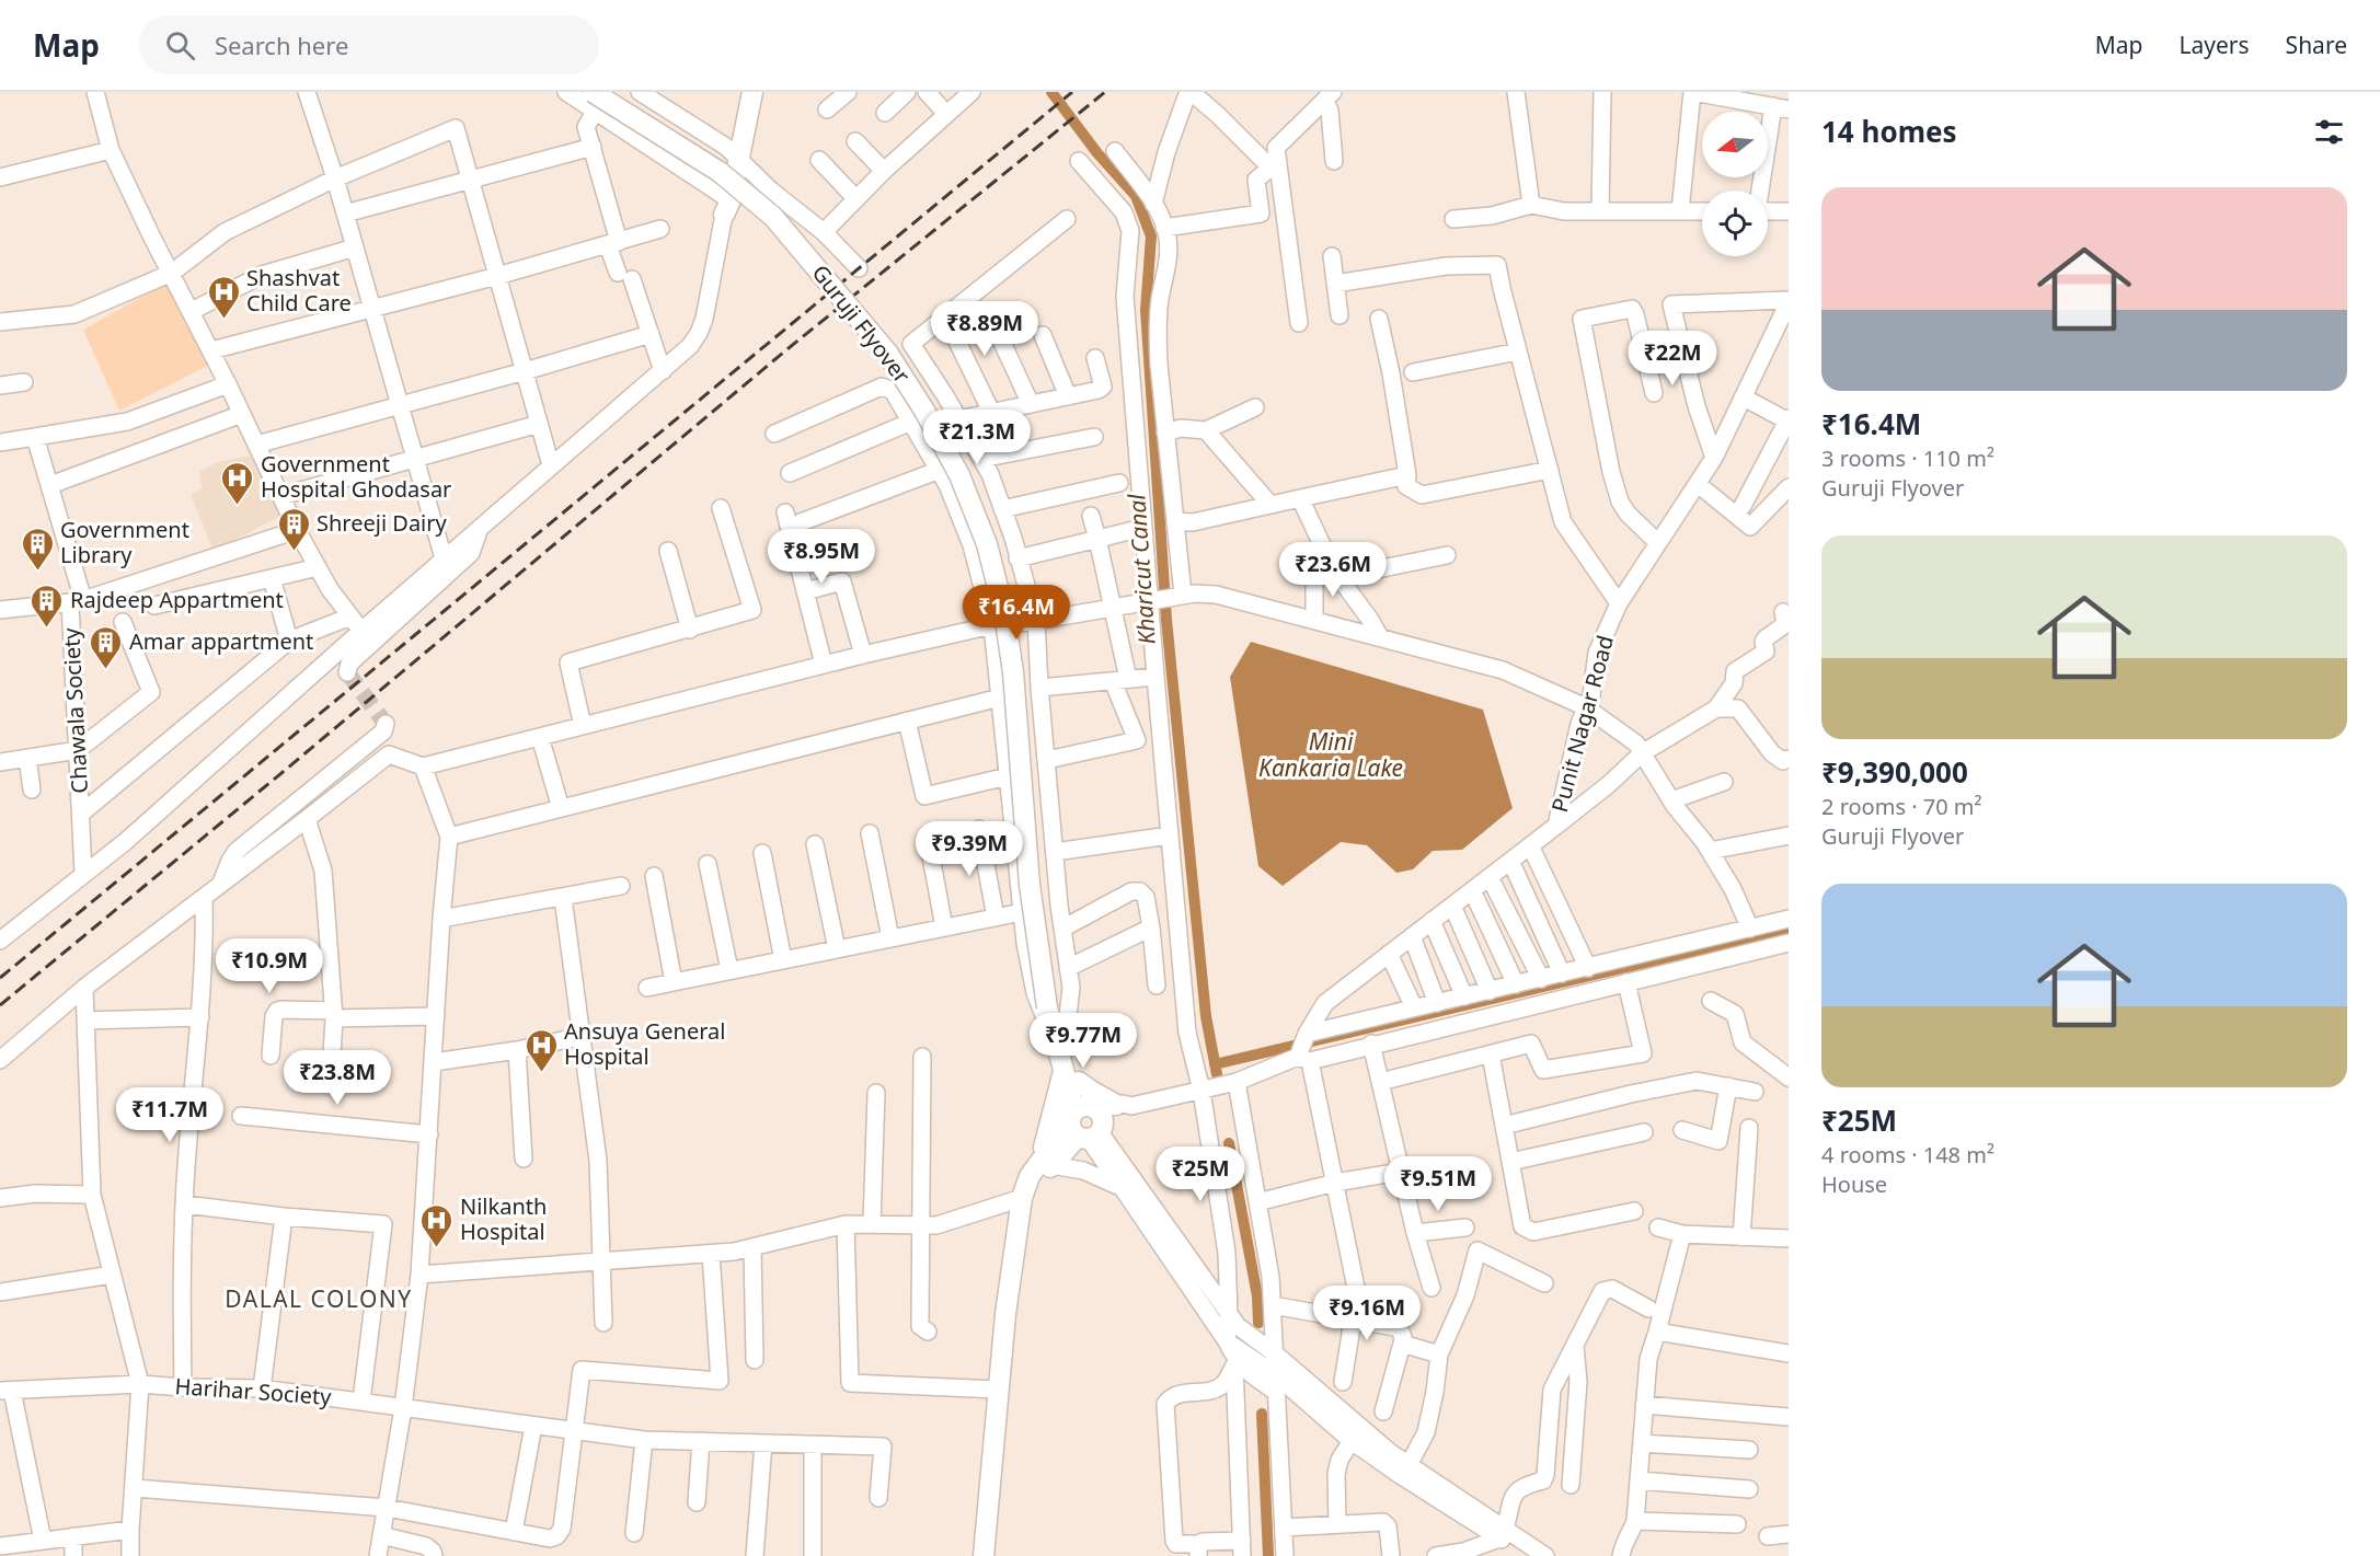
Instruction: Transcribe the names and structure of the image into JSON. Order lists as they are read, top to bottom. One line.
{"streets":{"main road":["Guruji Flyover"],"street":["Chawala Society","Punit Nagar Road","Harihar Society"]},"districts":["DALAL COLONY"],"water":["Kharicut Canal","Mini Kankaria Lake"],"places":{"hospital":["Shashvat Child Care","Government Hospital Ghodasar","Ansuya General Hospital","Nilkanth Hospital"],"building":["Shreeji Dairy","Government Library","Rajdeep Appartment","Amar appartment"]},"north":"left","page":{"header":"Map","search":"Search here","nav":["Map","Layers","Share"],"heading":"14 homes","list":[{"name":"₹16.4M","note":"3 rooms · 110 m² · Guruji Flyover"},{"name":"₹9,390,000","note":"2 rooms · 70 m² · Guruji Flyover"},{"name":"₹25M","note":"4 rooms · 148 m² · House"}],"price":["₹8.89M","₹22M","₹21.3M","₹8.95M","₹23.6M","₹16.4M","₹9.39M","₹10.9M","₹9.77M","₹23.8M","₹11.7M","₹25M","₹9.51M","₹9.16M"]}}
